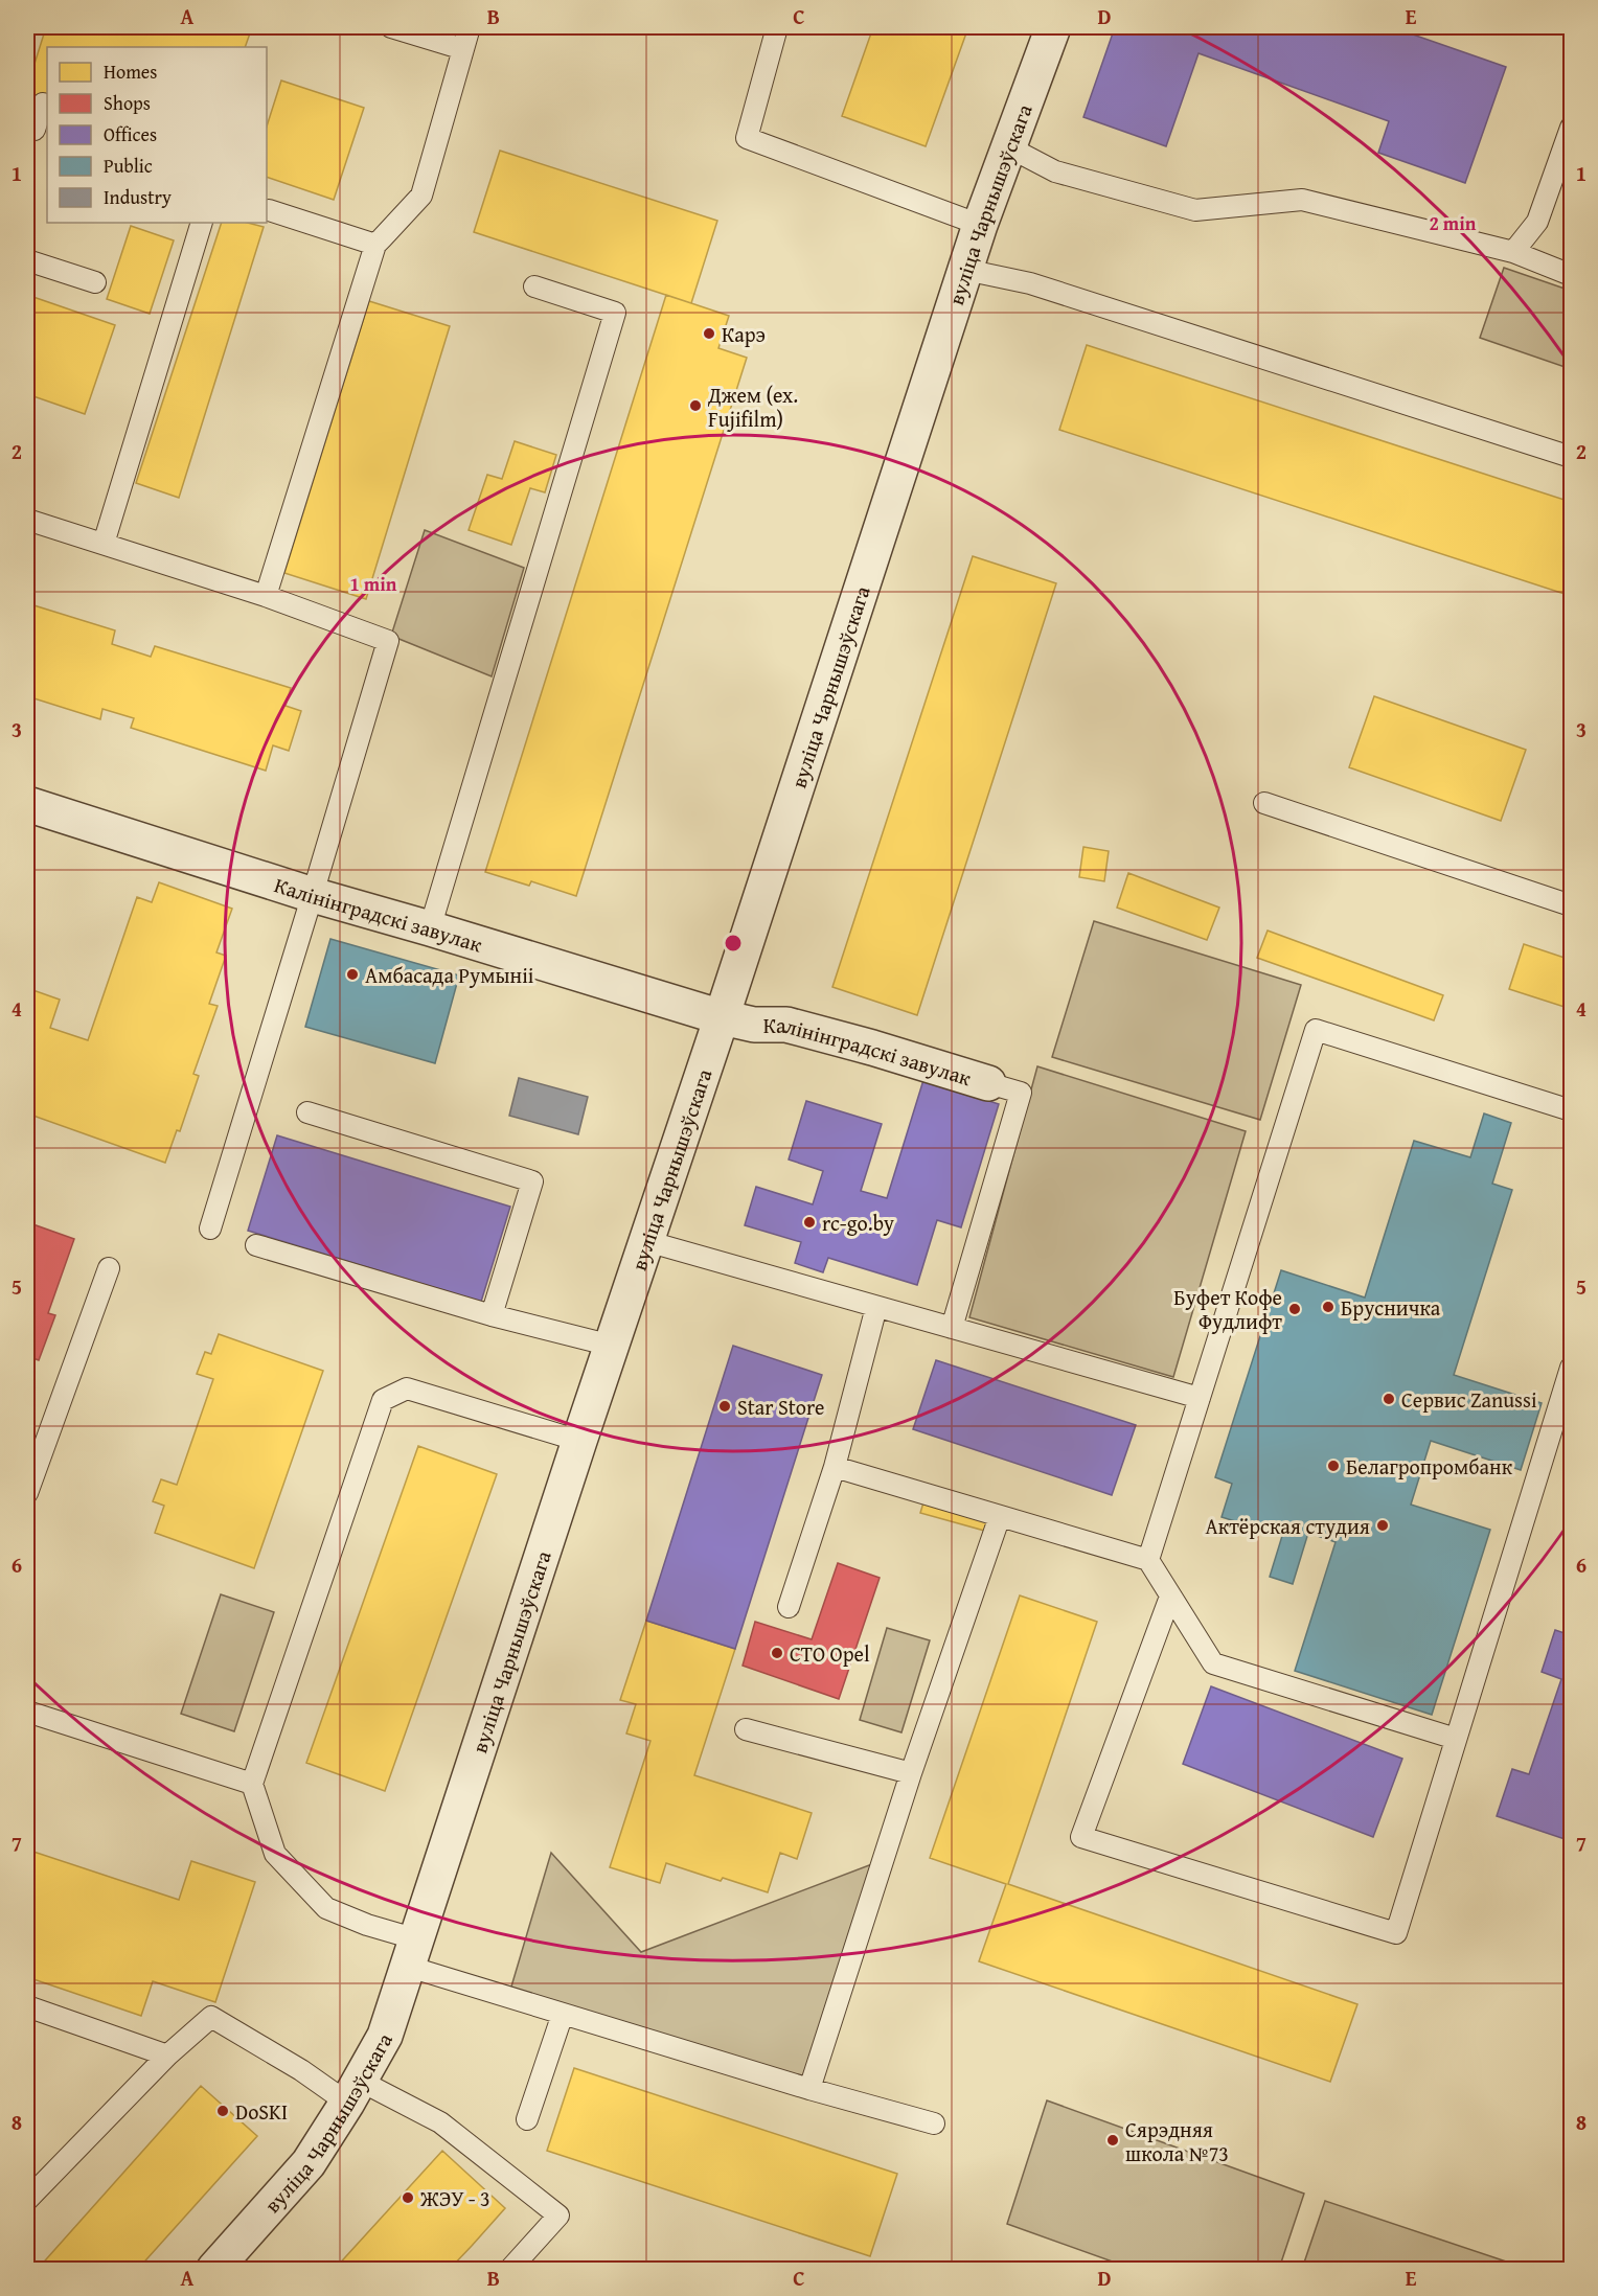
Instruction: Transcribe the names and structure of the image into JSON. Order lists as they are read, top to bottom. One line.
{"streets":{"street":["вуліца Чарнышэўскага","Калінінградскі завулак"]},"crossings":[["вуліца Чарнышэўскага","Калінінградскі завулак"]],"places":["Карэ","Джем (ex. Fujifilm)","Амбасада Румыніі","rc-go.by","Брусничка","Буфет Кофе Фудлифт","Сервис Zanussi","Star Store","Белагропромбанк","Актёрская студия","СТО Opel","DoSKI","Сярэдняя школа №73","ЖЭУ - 3"],"legend":["Homes","Shops","Offices","Public","Industry"],"grid":{"columns":["A","B","C","D","E"],"rows":["1","2","3","4","5","6","7","8"]},"rings":["2 min","1 min"]}
